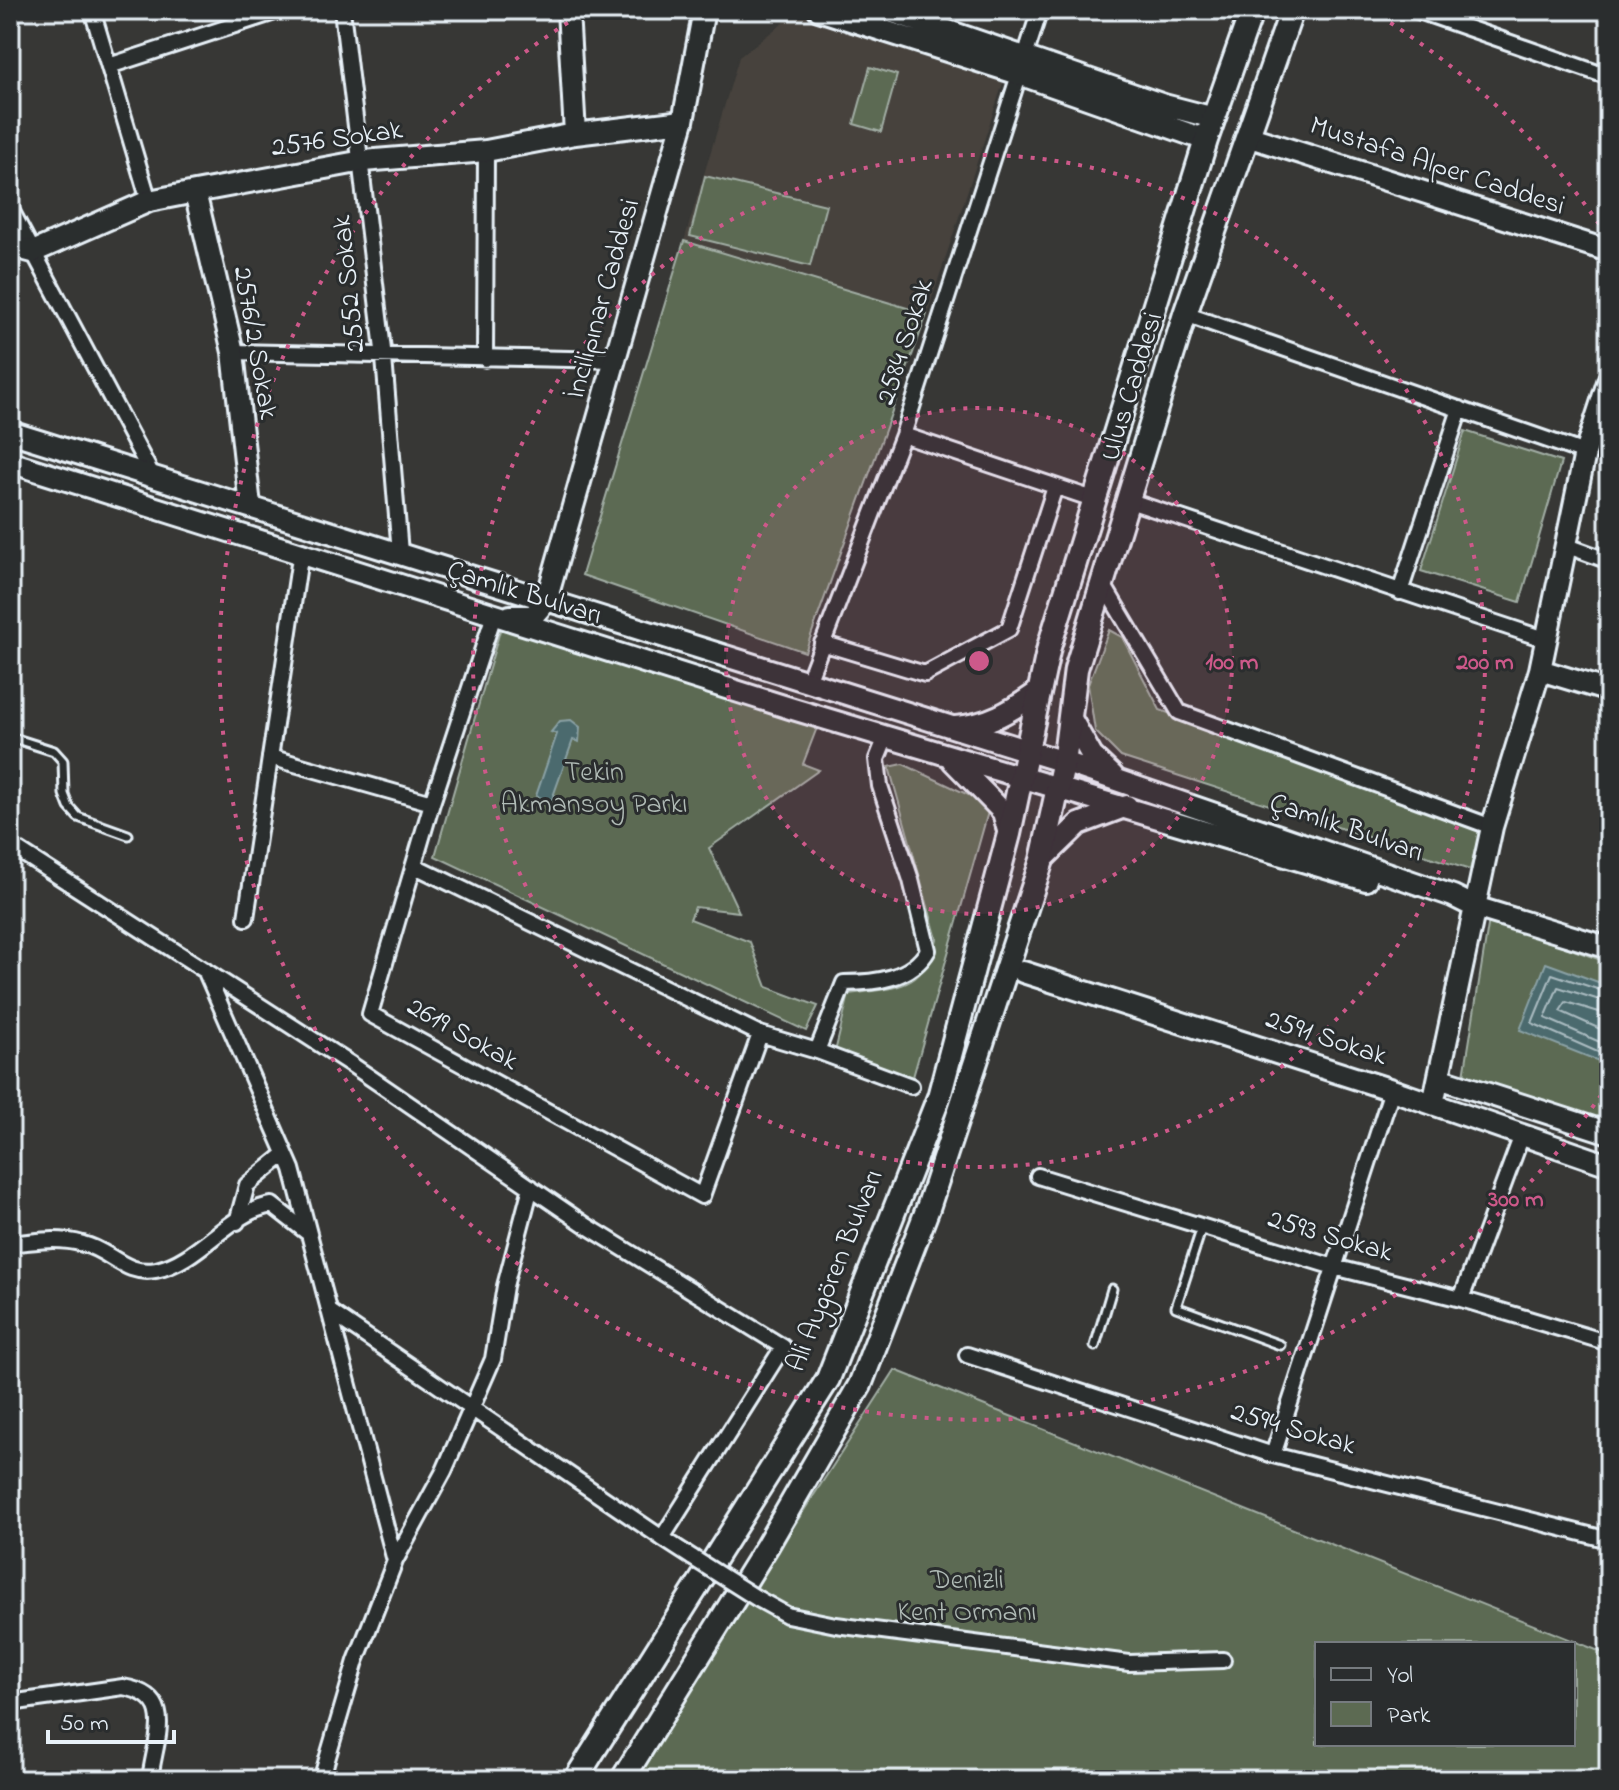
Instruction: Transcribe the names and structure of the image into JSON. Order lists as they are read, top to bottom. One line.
{"streets":{"main road":["Ulus Caddesi","Ali Aygören Bulvarı"],"street":["2576 Sokak","Mustafa Alper Caddesi","2552 Sokak","İncilipınar Caddesi","2584 Sokak","2576/2 Sokak","Çamlık Bulvarı","2619 Sokak","2591 Sokak","2593 Sokak","2594 Sokak"]},"crossings":[["2576 Sokak","2552 Sokak"],["2576 Sokak","İncilipınar Caddesi"],["2576 Sokak","2576/2 Sokak"],["Mustafa Alper Caddesi","Ulus Caddesi"],["2552 Sokak","Çamlık Bulvarı"],["İncilipınar Caddesi","Çamlık Bulvarı"],["2584 Sokak","Çamlık Bulvarı"],["2576/2 Sokak","Çamlık Bulvarı"],["Ulus Caddesi","Çamlık Bulvarı"],["Ulus Caddesi","Ali Aygören Bulvarı"],["Çamlık Bulvarı","2619 Sokak"],["Çamlık Bulvarı","Ali Aygören Bulvarı"]],"parks":["Tekin Akmansoy Parkı","Denizli Kent Ormanı"],"legend":["Yol","Park"],"scale_bar":"50 m","rings":["100 m","200 m","300 m"]}
